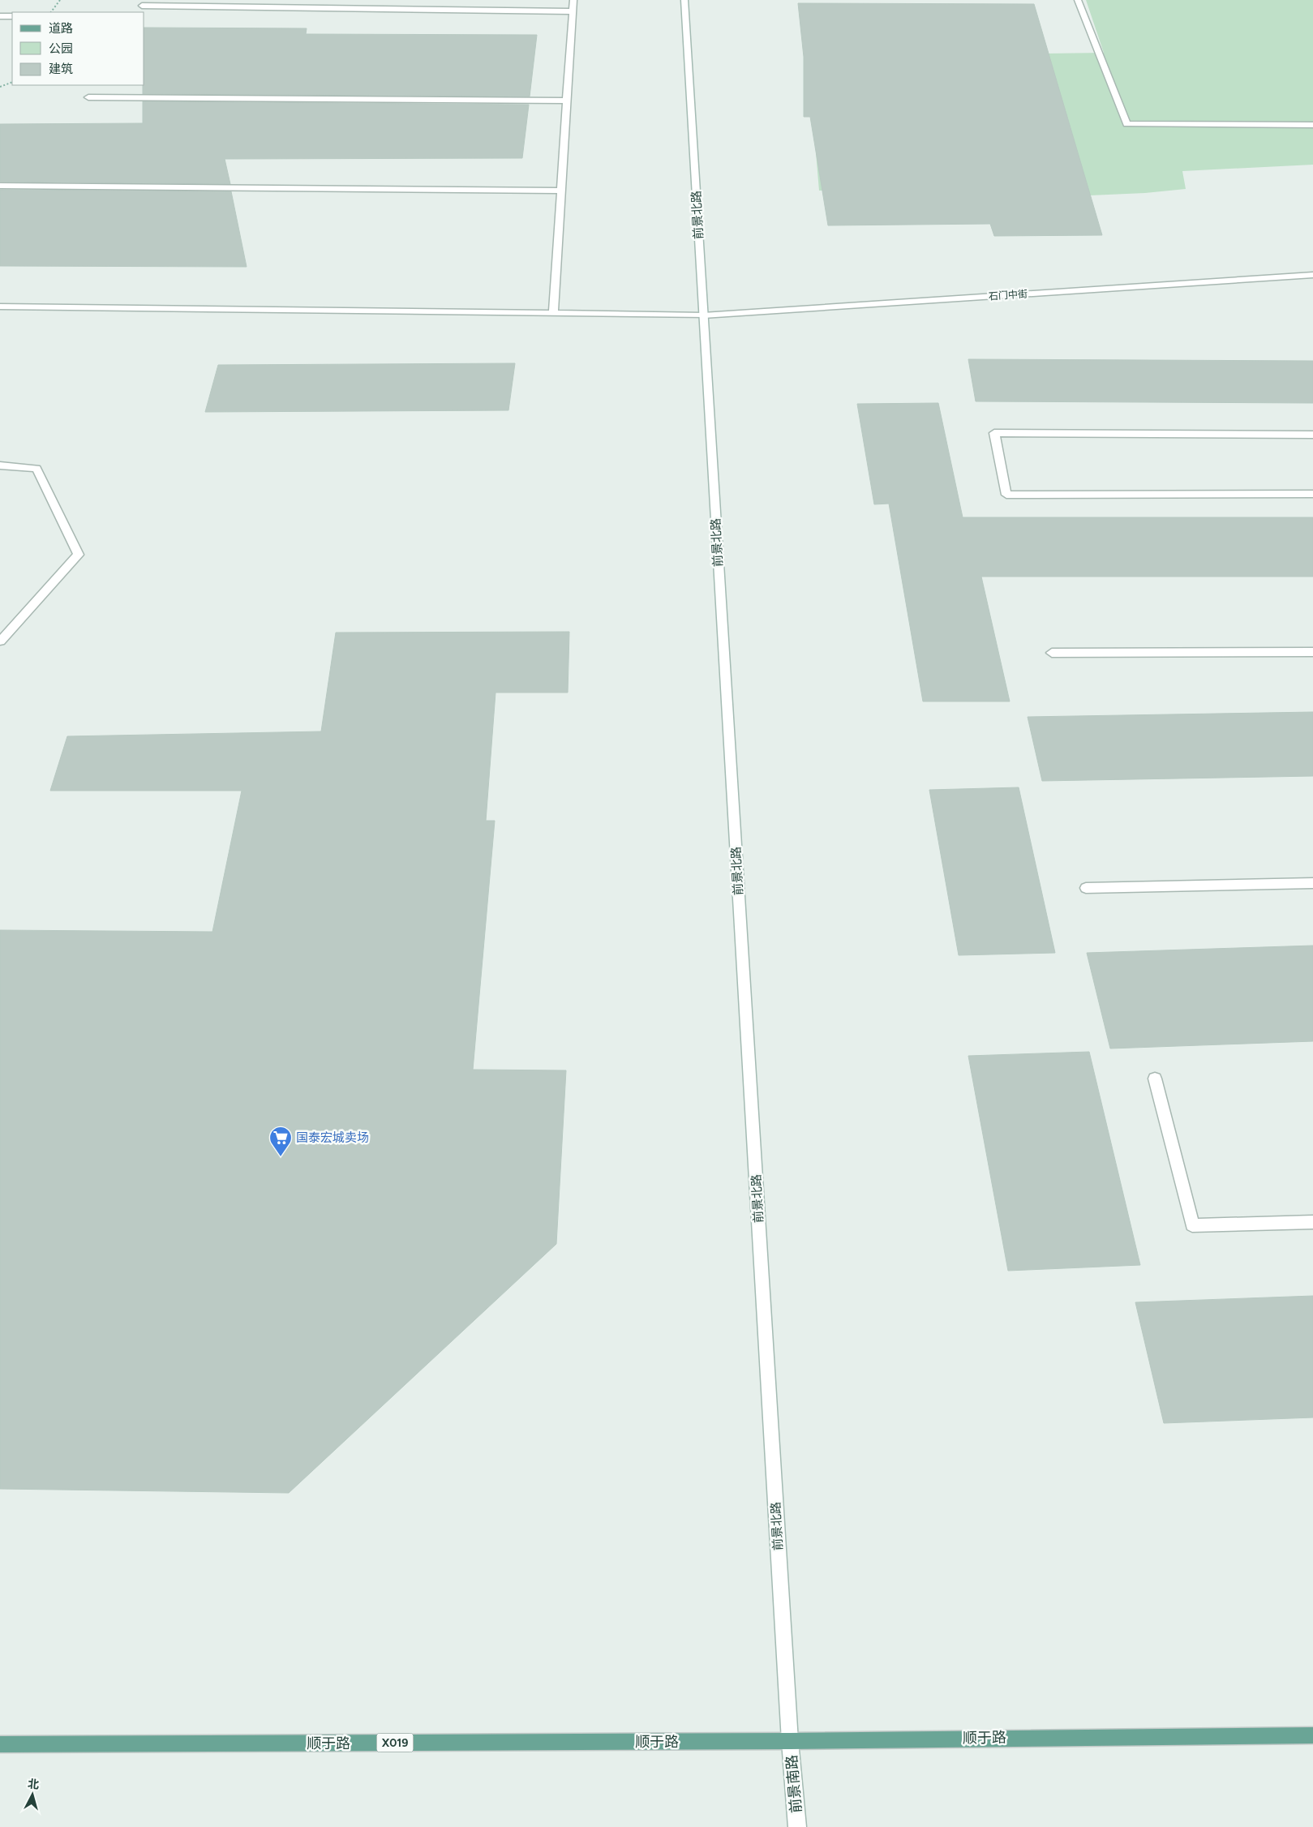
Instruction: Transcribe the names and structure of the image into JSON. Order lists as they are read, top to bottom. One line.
{"streets":{"main road":["顺于路","X019"],"street":["前景北路","石门中街","前景南路"]},"crossings":[["前景北路","石门中街"],["前景北路","顺于路"],["前景北路","前景南路"],["顺于路","前景南路"]],"places":{"supermarket":["国泰宏城卖场"]},"legend":["道路","公园","建筑"],"north":"top"}
